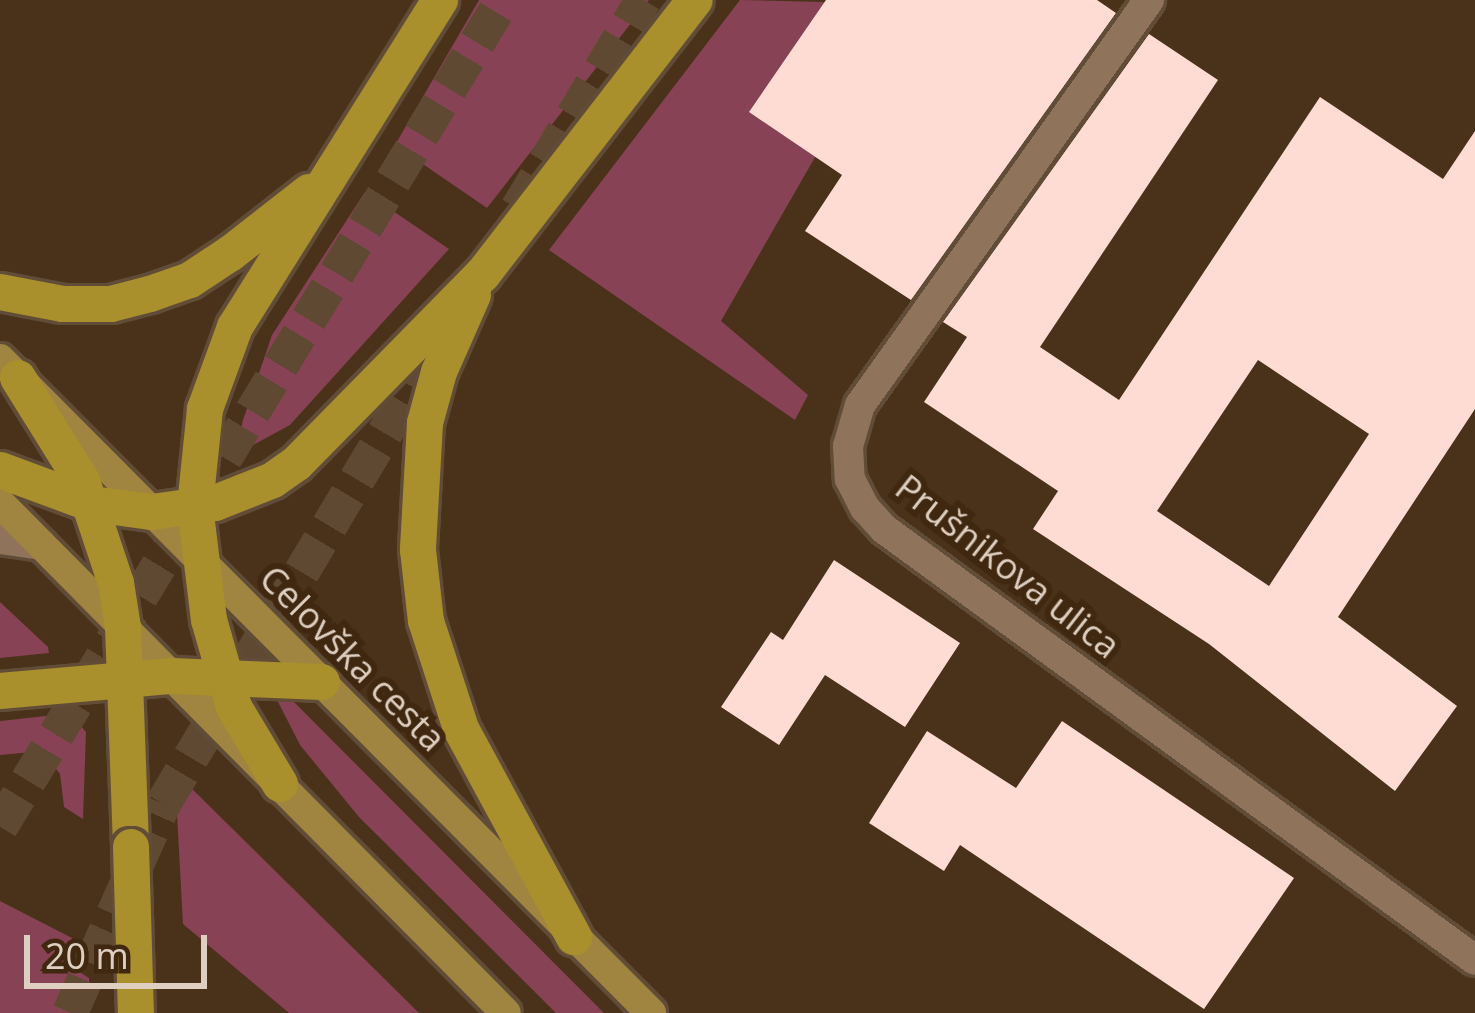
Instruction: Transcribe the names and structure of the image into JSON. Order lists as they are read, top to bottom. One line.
{"streets":{"main road":["Celovška cesta"],"street":["Prušnikova ulica"]},"scale_bar":"20 m"}
